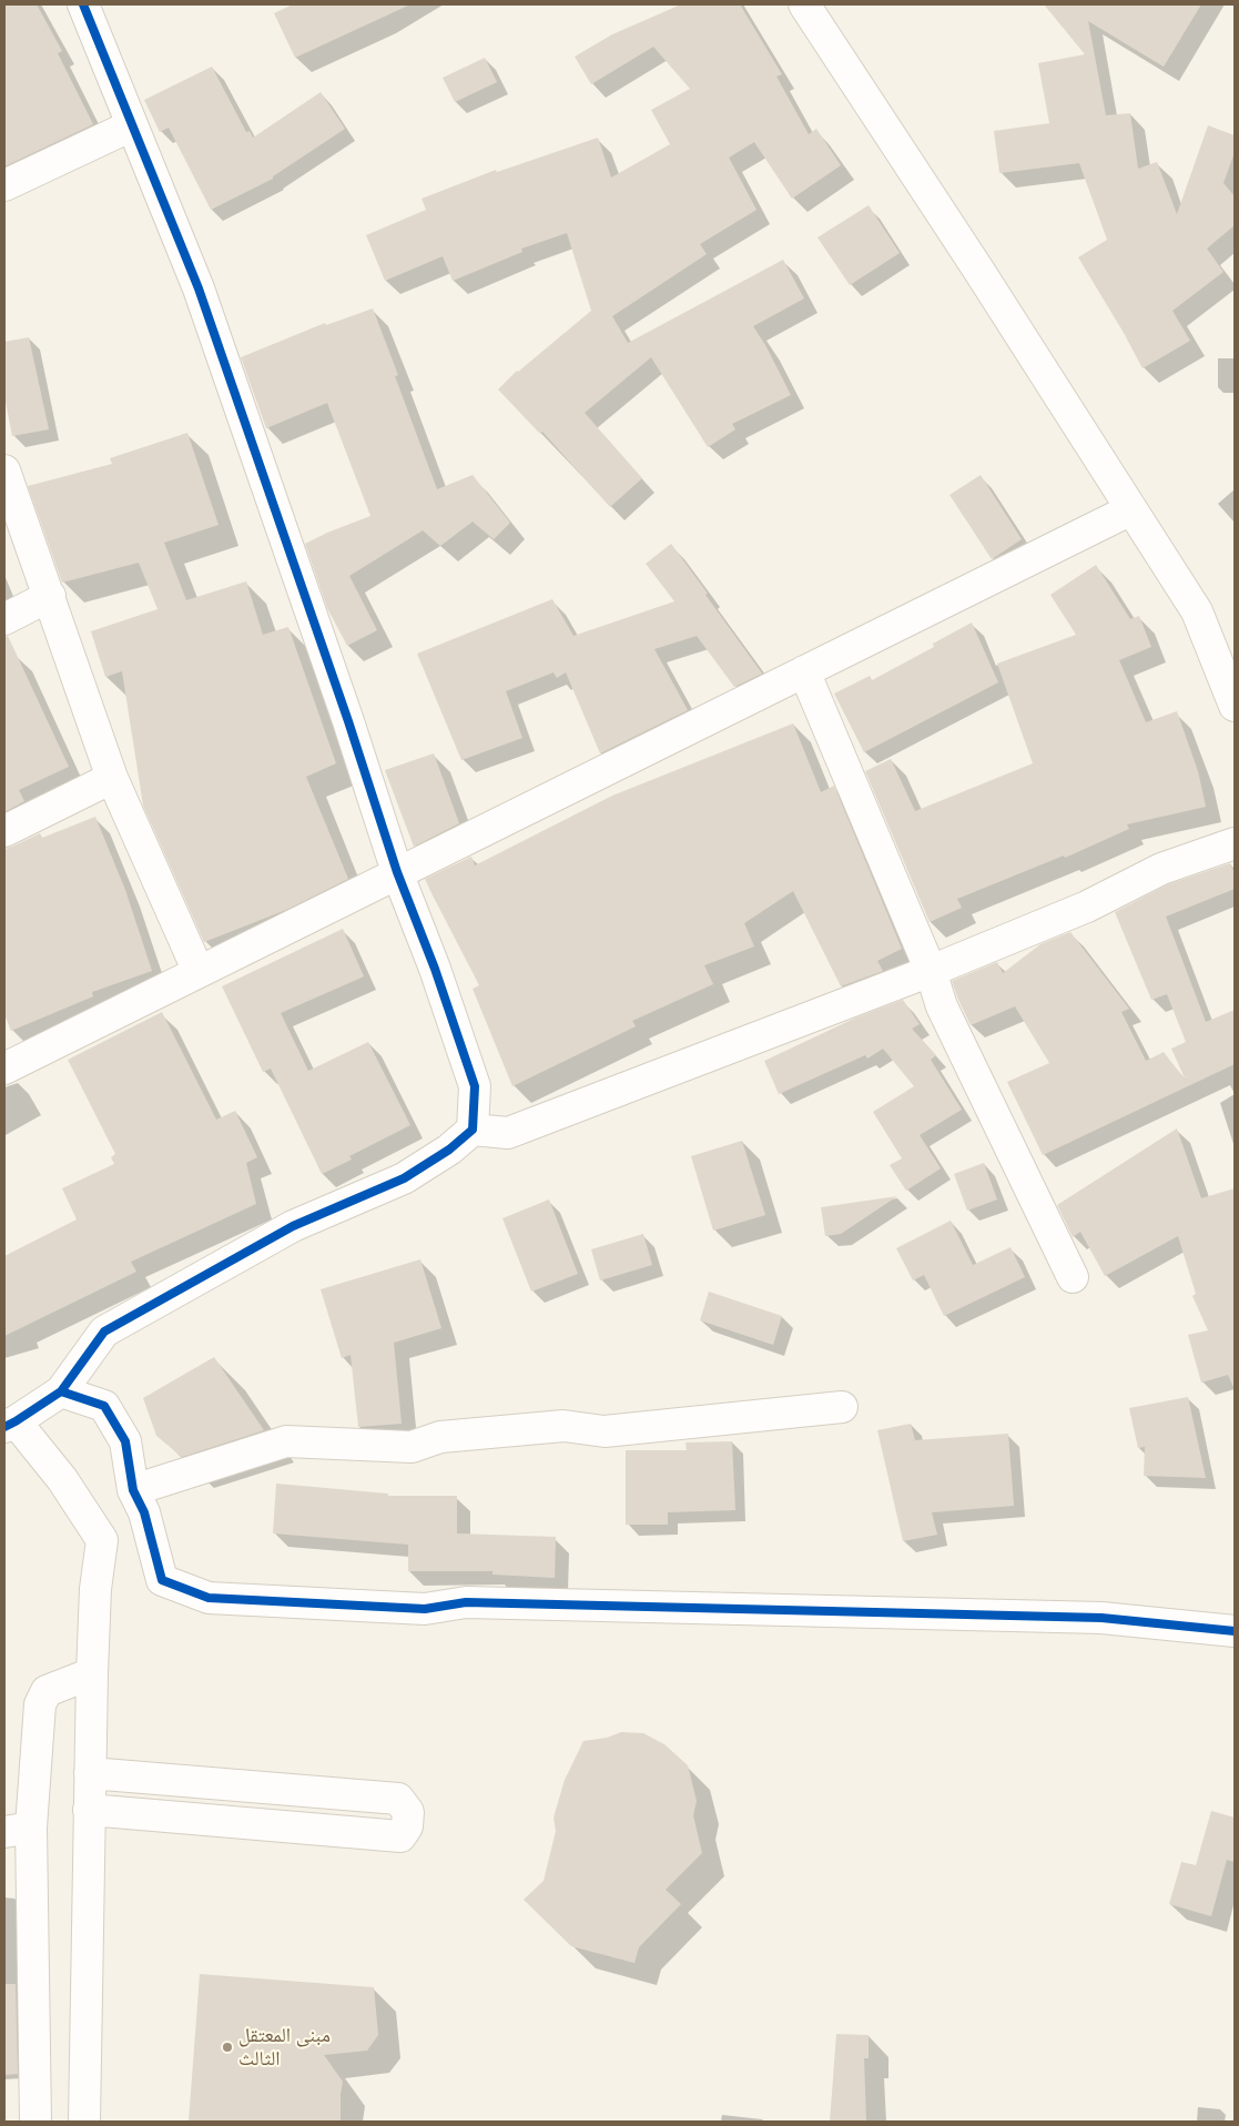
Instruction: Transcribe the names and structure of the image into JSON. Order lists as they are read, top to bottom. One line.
{"places":["مبنى المعتقل الثالث"]}
